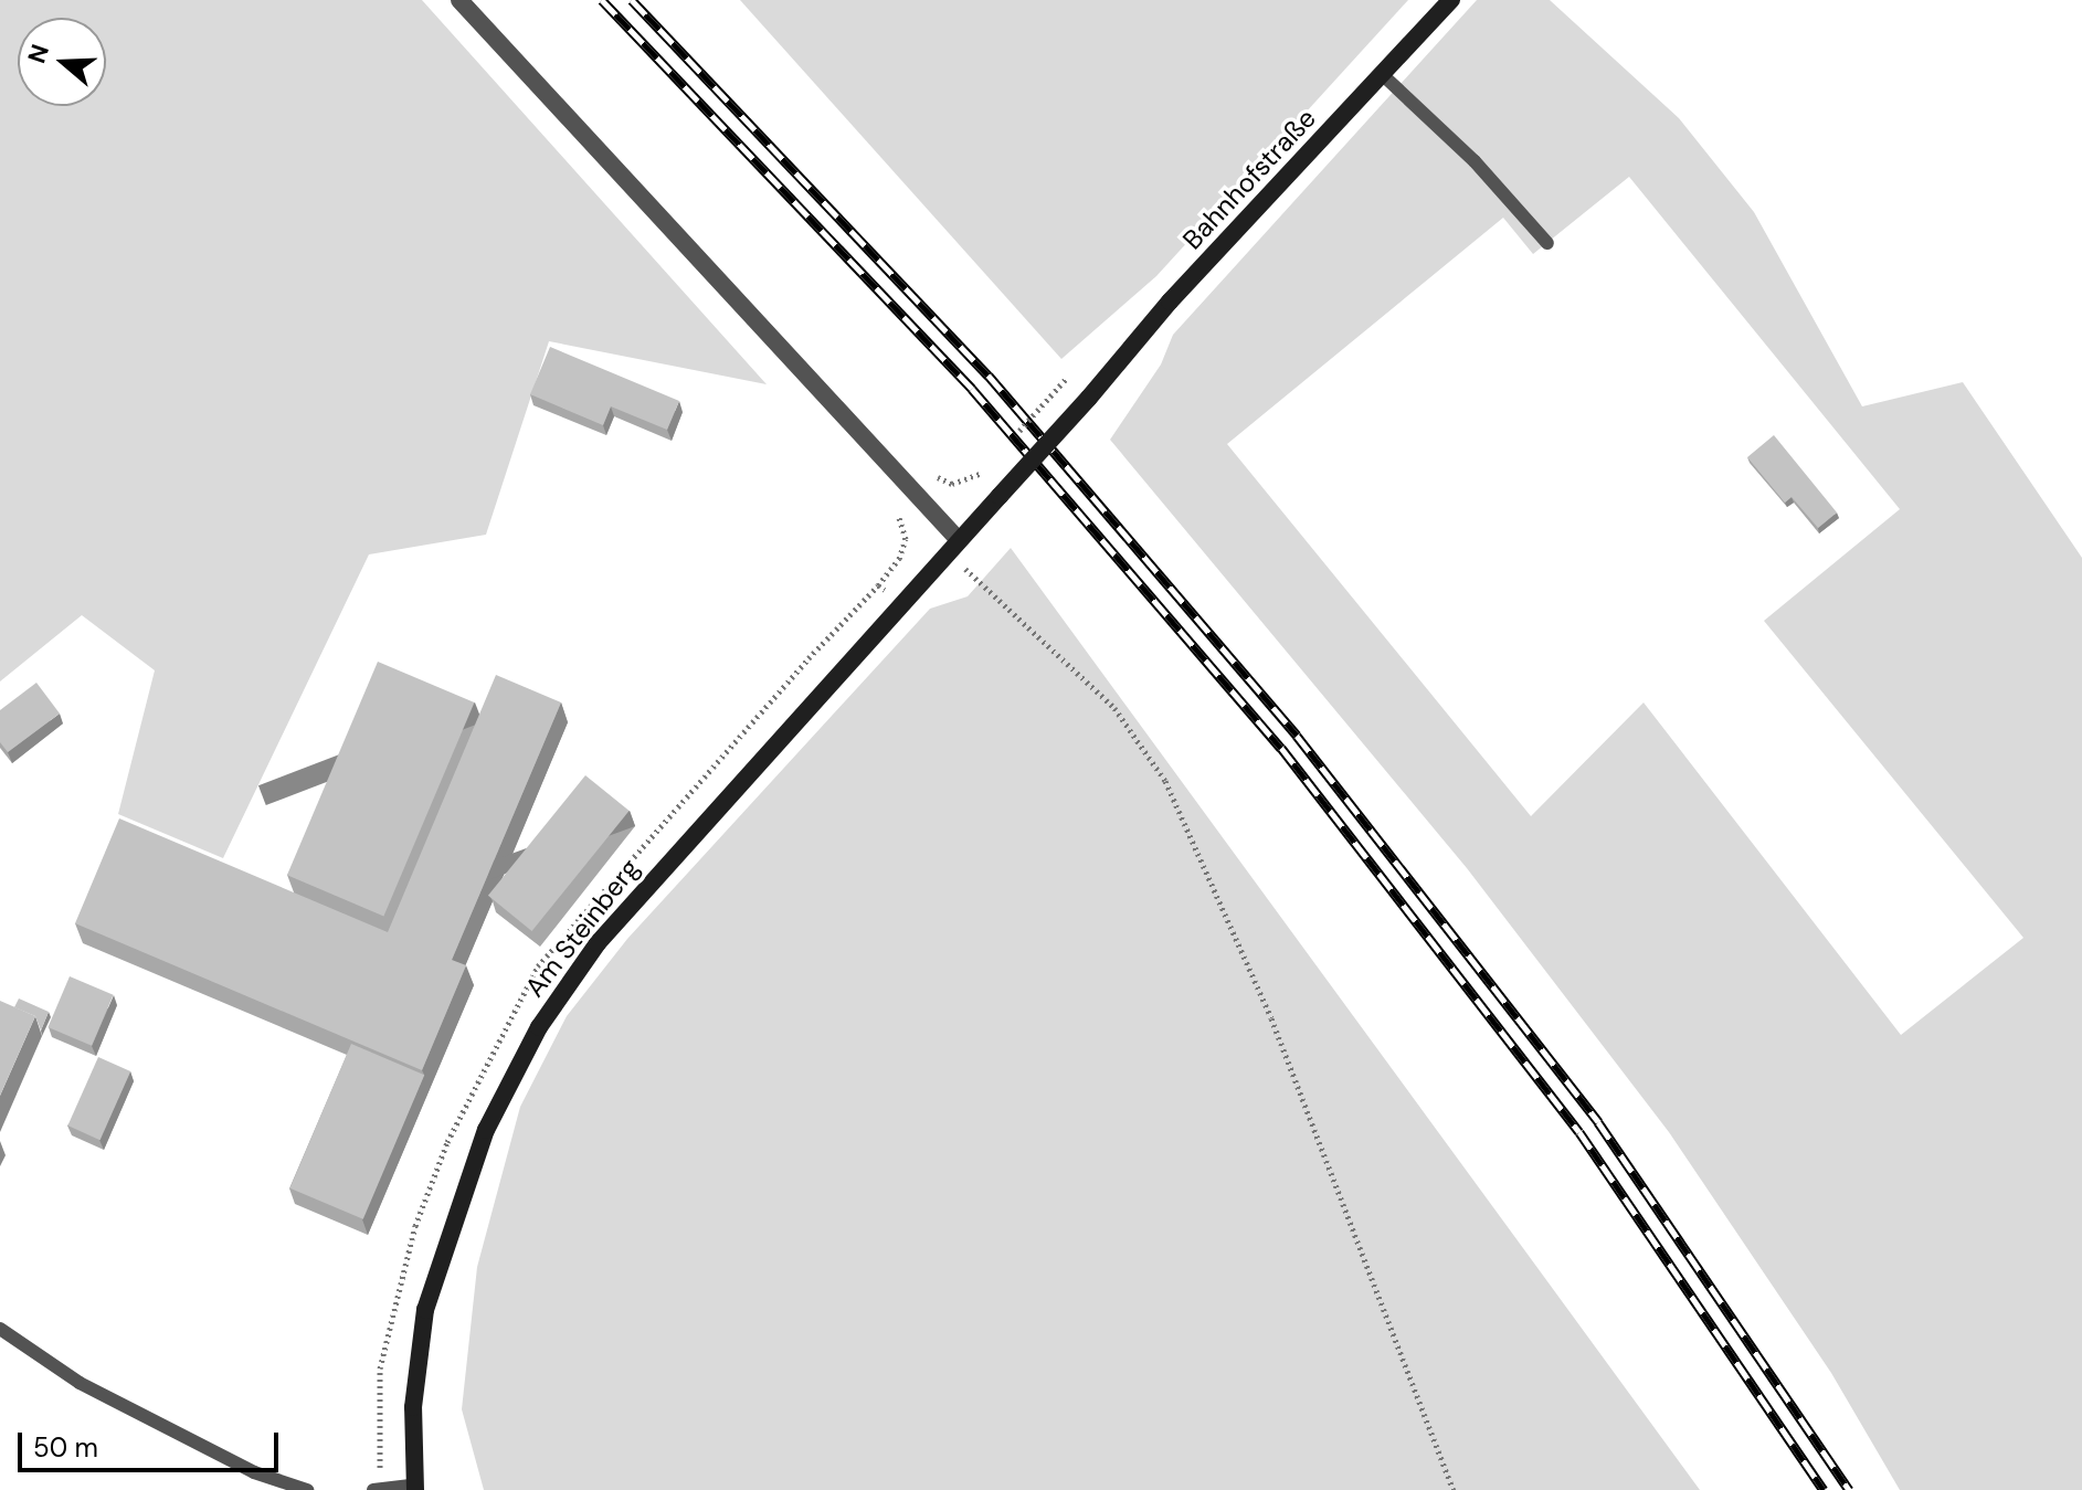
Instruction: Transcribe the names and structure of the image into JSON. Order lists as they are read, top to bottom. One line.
{"streets":{"main road":["Bahnhofstraße","Am Steinberg"]},"crossings":[["Bahnhofstraße","Am Steinberg"]],"scale_bar":"50 m","north":"left"}
